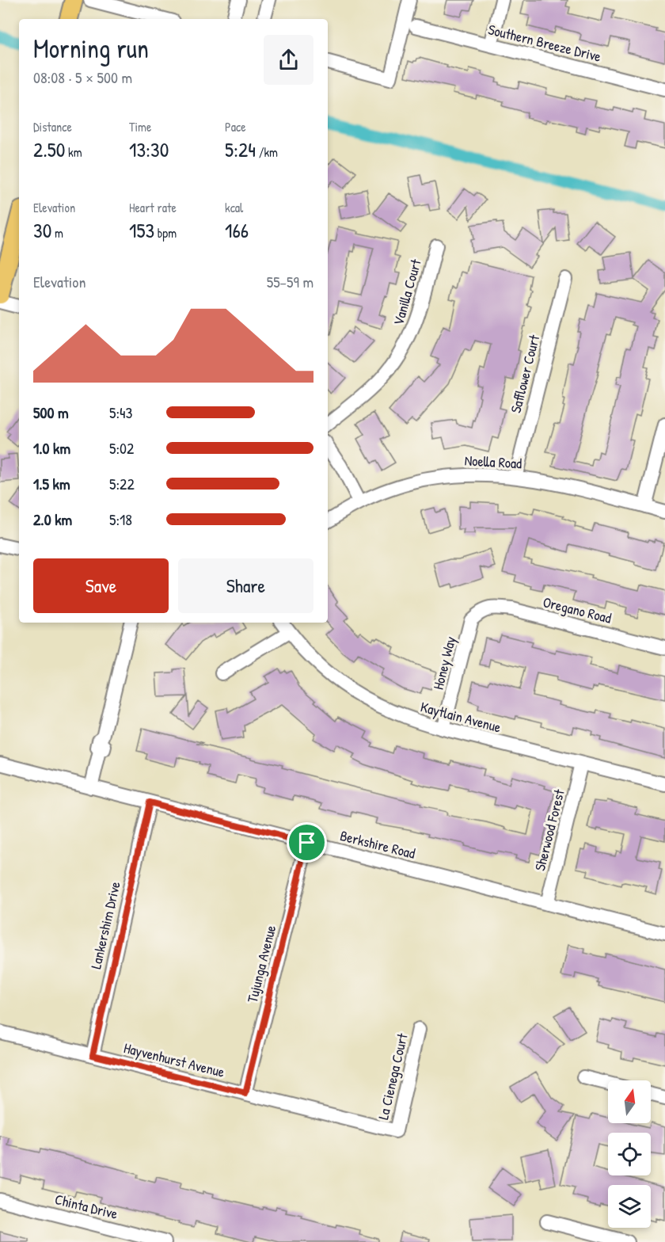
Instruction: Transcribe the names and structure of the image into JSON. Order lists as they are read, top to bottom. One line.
{"streets":{"street":["Southern Breeze Drive","Vanilla Court","Safflower Court","Noella Road","Oregano Road","Honey Way","Kaytlain Avenue","Sherwood Forest","Berkshire Road","Lankershim Drive","Tujunga Avenue","Hayvenhurst Avenue","La Cienega Court","Chinta Drive"]},"crossings":[["Safflower Court","Noella Road"],["Oregano Road","Honey Way"],["Honey Way","Kaytlain Avenue"],["Kaytlain Avenue","Sherwood Forest"],["Sherwood Forest","Berkshire Road"],["Berkshire Road","Lankershim Drive"],["Berkshire Road","Tujunga Avenue"],["Lankershim Drive","Hayvenhurst Avenue"],["Tujunga Avenue","Hayvenhurst Avenue"],["Hayvenhurst Avenue","La Cienega Court"]],"north":"top","page":{"heading":["Morning run","08:08 · 5 × 500 m"],"stats":[["Distance","2.50 km"],["Time","13:30"],["Pace","5:24 /km"],["Elevation","30 m"],["Heart rate","153 bpm"],["kcal","166"]],"chart":["Elevation","55–59 m"],"list":[{"name":"500 m","note":"5:43"},{"name":"1.0 km","note":"5:02"},{"name":"1.5 km","note":"5:22"},{"name":"2.0 km","note":"5:18"}],"buttons":["Save","Share"]}}
